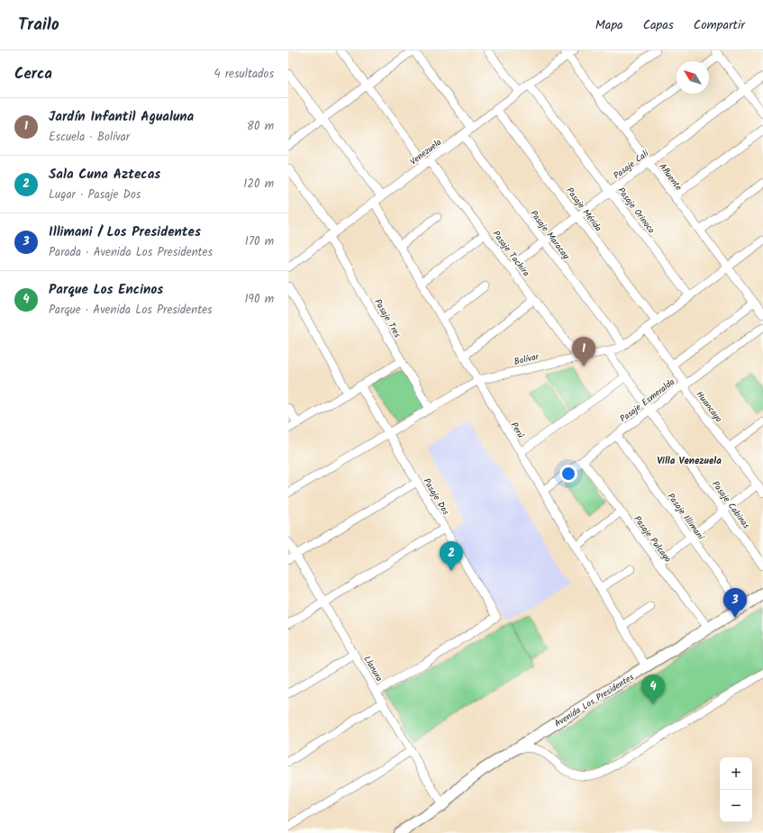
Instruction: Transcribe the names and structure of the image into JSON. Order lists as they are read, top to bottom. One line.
{"streets":{"street":["Venezuela","Pasaje Cali","Afluente","Pasaje Mérida","Pasaje Orinoco","Pasaje Maracay","Pasaje Tachira","Pasaje Tres","Bolívar","Pasaje Esmeralda","Huancayo","Perú","Pasaje Dos","Pasaje Cabinas","Pasaje Illimani","Pasaje Pulcayo","Llanura","Avenida Los Presidentes"]},"crossings":[["Venezuela","Afluente"],["Venezuela","Pasaje Mérida"],["Venezuela","Pasaje Orinoco"],["Venezuela","Pasaje Maracay"],["Venezuela","Pasaje Tachira"],["Venezuela","Pasaje Tres"],["Venezuela","Perú"],["Pasaje Cali","Afluente"],["Pasaje Cali","Pasaje Mérida"],["Pasaje Cali","Pasaje Orinoco"],["Pasaje Cali","Pasaje Maracay"],["Pasaje Cali","Pasaje Tachira"],["Afluente","Bolívar"],["Pasaje Mérida","Bolívar"],["Pasaje Orinoco","Bolívar"],["Pasaje Maracay","Bolívar"],["Pasaje Tachira","Bolívar"],["Pasaje Tres","Bolívar"],["Bolívar","Huancayo"],["Bolívar","Perú"],["Bolívar","Pasaje Dos"],["Bolívar","Pasaje Cabinas"],["Pasaje Esmeralda","Huancayo"],["Pasaje Esmeralda","Perú"],["Pasaje Esmeralda","Pasaje Cabinas"],["Pasaje Esmeralda","Pasaje Illimani"],["Pasaje Esmeralda","Pasaje Pulcayo"],["Perú","Avenida Los Presidentes"],["Pasaje Dos","Llanura"],["Pasaje Illimani","Avenida Los Presidentes"],["Pasaje Pulcayo","Avenida Los Presidentes"],["Llanura","Avenida Los Presidentes"]],"districts":["Villa Venezuela"],"north":"top left","page":{"header":"Trailo","nav":["Mapa","Capas","Compartir"],"heading":["Cerca","4 resultados"],"list":[{"mark":"1","name":"Jardín Infantil Agualuna","note":"Escuela · Bolívar","value":"80 m"},{"mark":"2","name":"Sala Cuna Aztecas","note":"Lugar · Pasaje Dos","value":"120 m"},{"mark":"3","name":"Illimani / Los Presidentes","note":"Parada · Avenida Los Presidentes","value":"170 m"},{"mark":"4","name":"Parque Los Encinos","note":"Parque · Avenida Los Presidentes","value":"190 m"}],"pins":["1","2","3","4"],"map_buttons":["+","−"]}}
